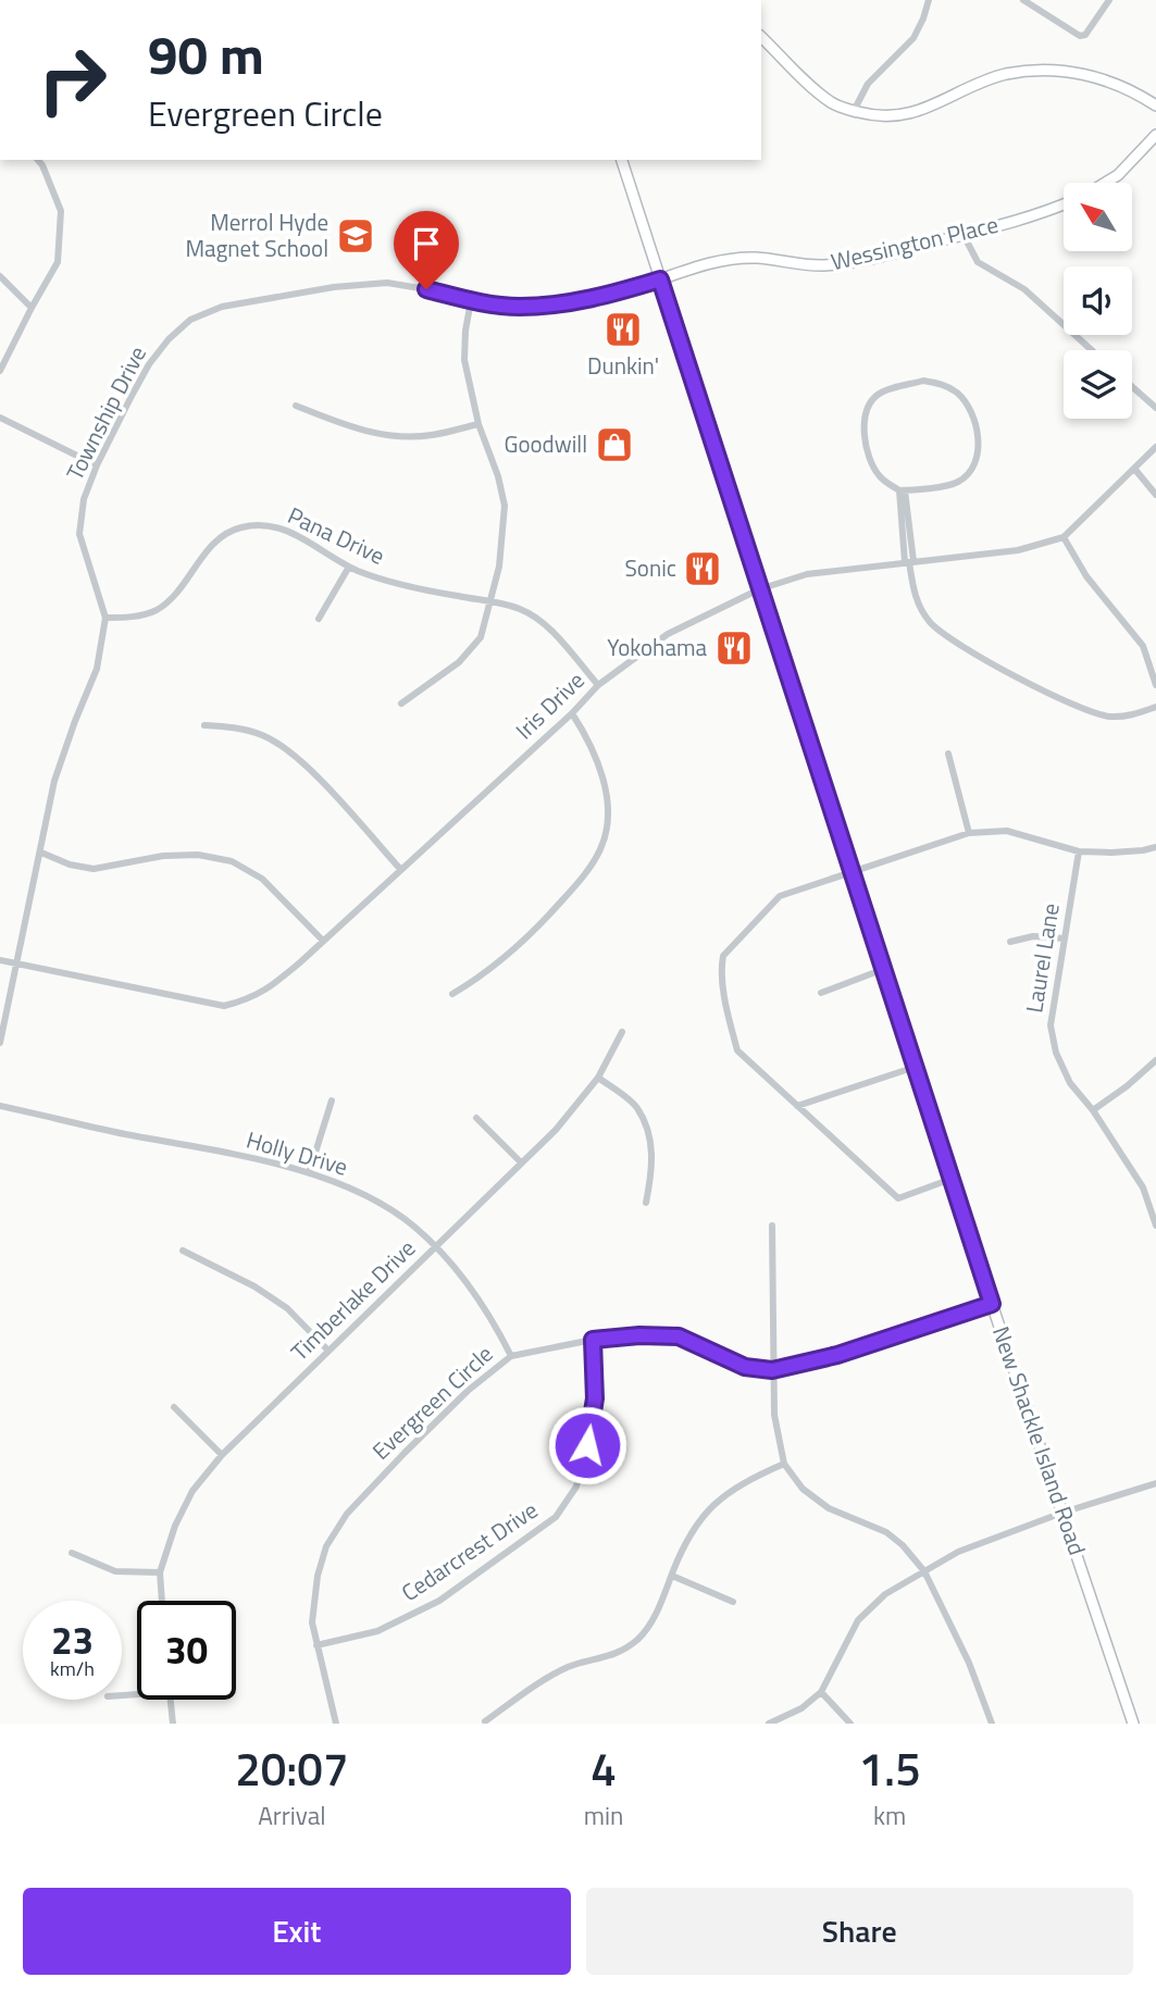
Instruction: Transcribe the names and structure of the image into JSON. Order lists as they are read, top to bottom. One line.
{"streets":{"main road":["Wessington Place","New Shackle Island Road"],"street":["Township Drive","Pana Drive","Iris Drive","Laurel Lane","Holly Drive","Timberlake Drive","Evergreen Circle","Cedarcrest Drive"]},"crossings":[["Wessington Place","Township Drive"],["Wessington Place","New Shackle Island Road"],["Township Drive","Pana Drive"],["Township Drive","Iris Drive"],["Township Drive","New Shackle Island Road"],["Pana Drive","Iris Drive"],["Iris Drive","New Shackle Island Road"],["Holly Drive","Timberlake Drive"],["Holly Drive","Evergreen Circle"],["Evergreen Circle","New Shackle Island Road"],["Evergreen Circle","Cedarcrest Drive"]],"places":{"school or university":["Merrol Hyde Magnet School"],"restaurant":["Dunkin'","Sonic","Yokohama"],"shop":["Goodwill"]},"north":"top left","page":{"turn":["90 m","Evergreen Circle"],"speed":"23 km/h","limit":"30","eta":["20:07","Arrival","4","min","1.5","km"],"buttons":["Exit","Share"]}}
